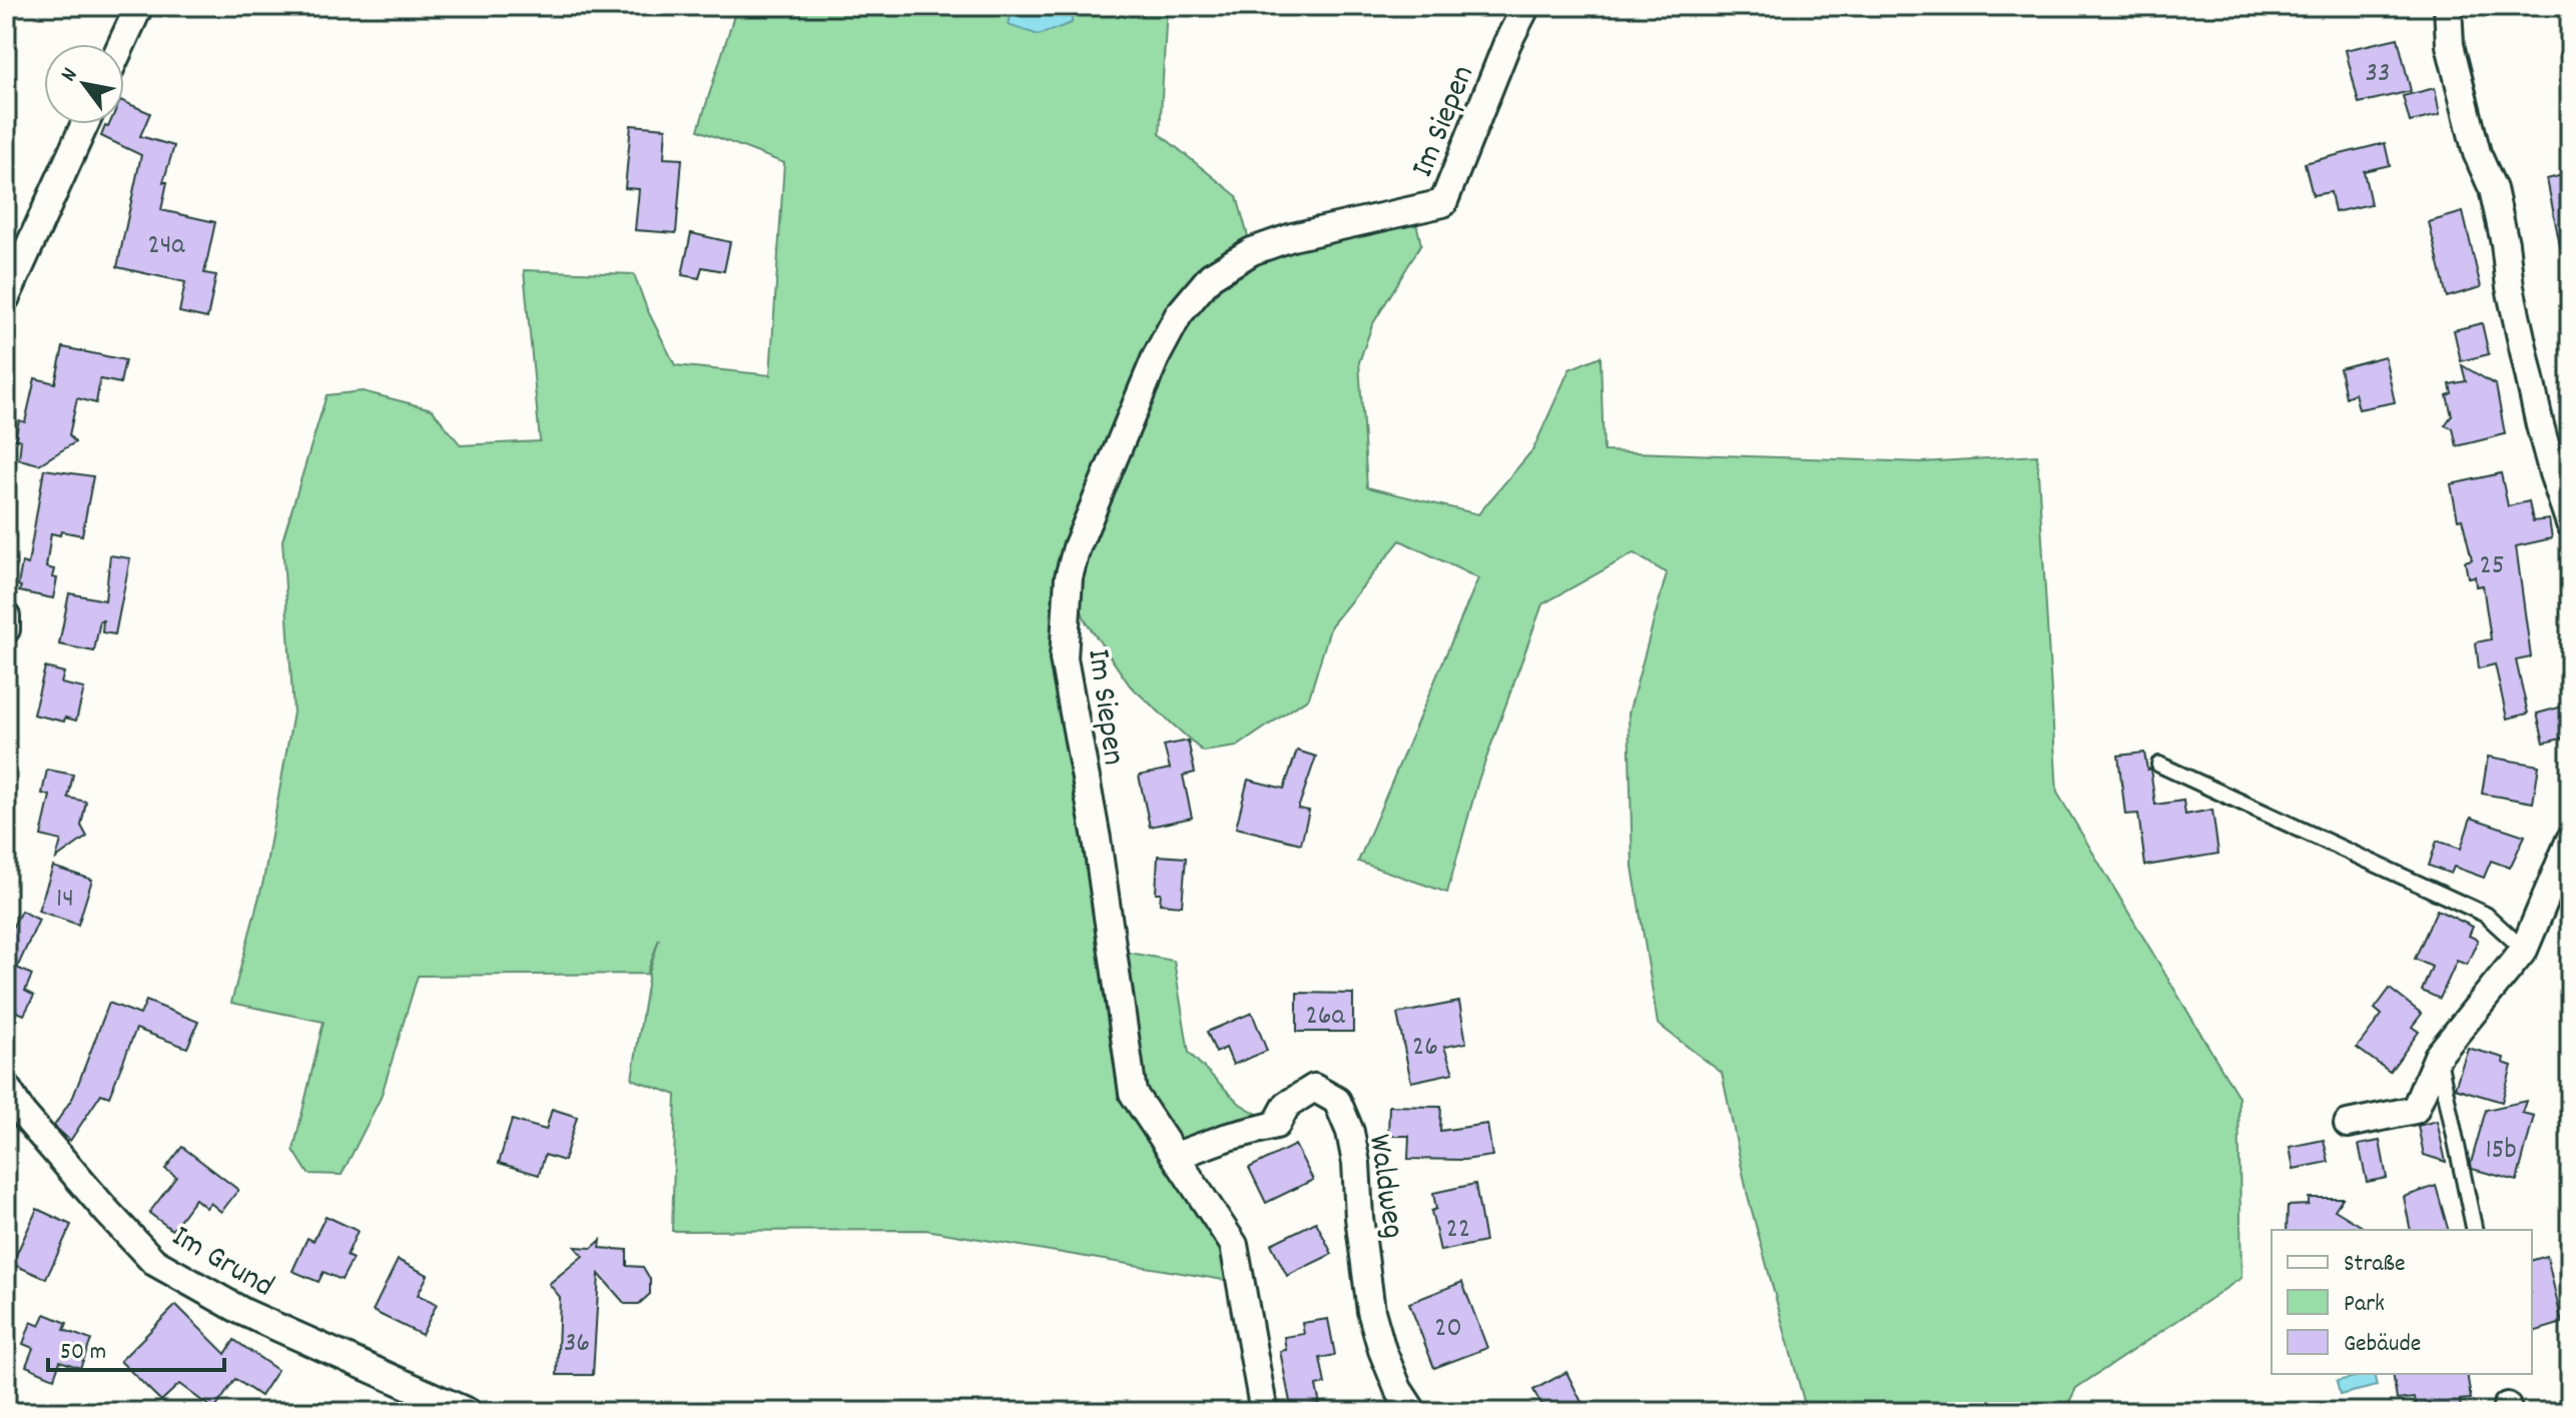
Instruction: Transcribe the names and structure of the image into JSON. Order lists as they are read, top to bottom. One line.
{"streets":{"street":["Im Siepen","Waldweg","Im Grund"]},"crossings":[["Im Siepen","Waldweg"]],"house_numbers":["33","24a","25","14","26a","26","15b","22","20","36"],"legend":["Straße","Park","Gebäude"],"scale_bar":"50 m","north":"top left"}
